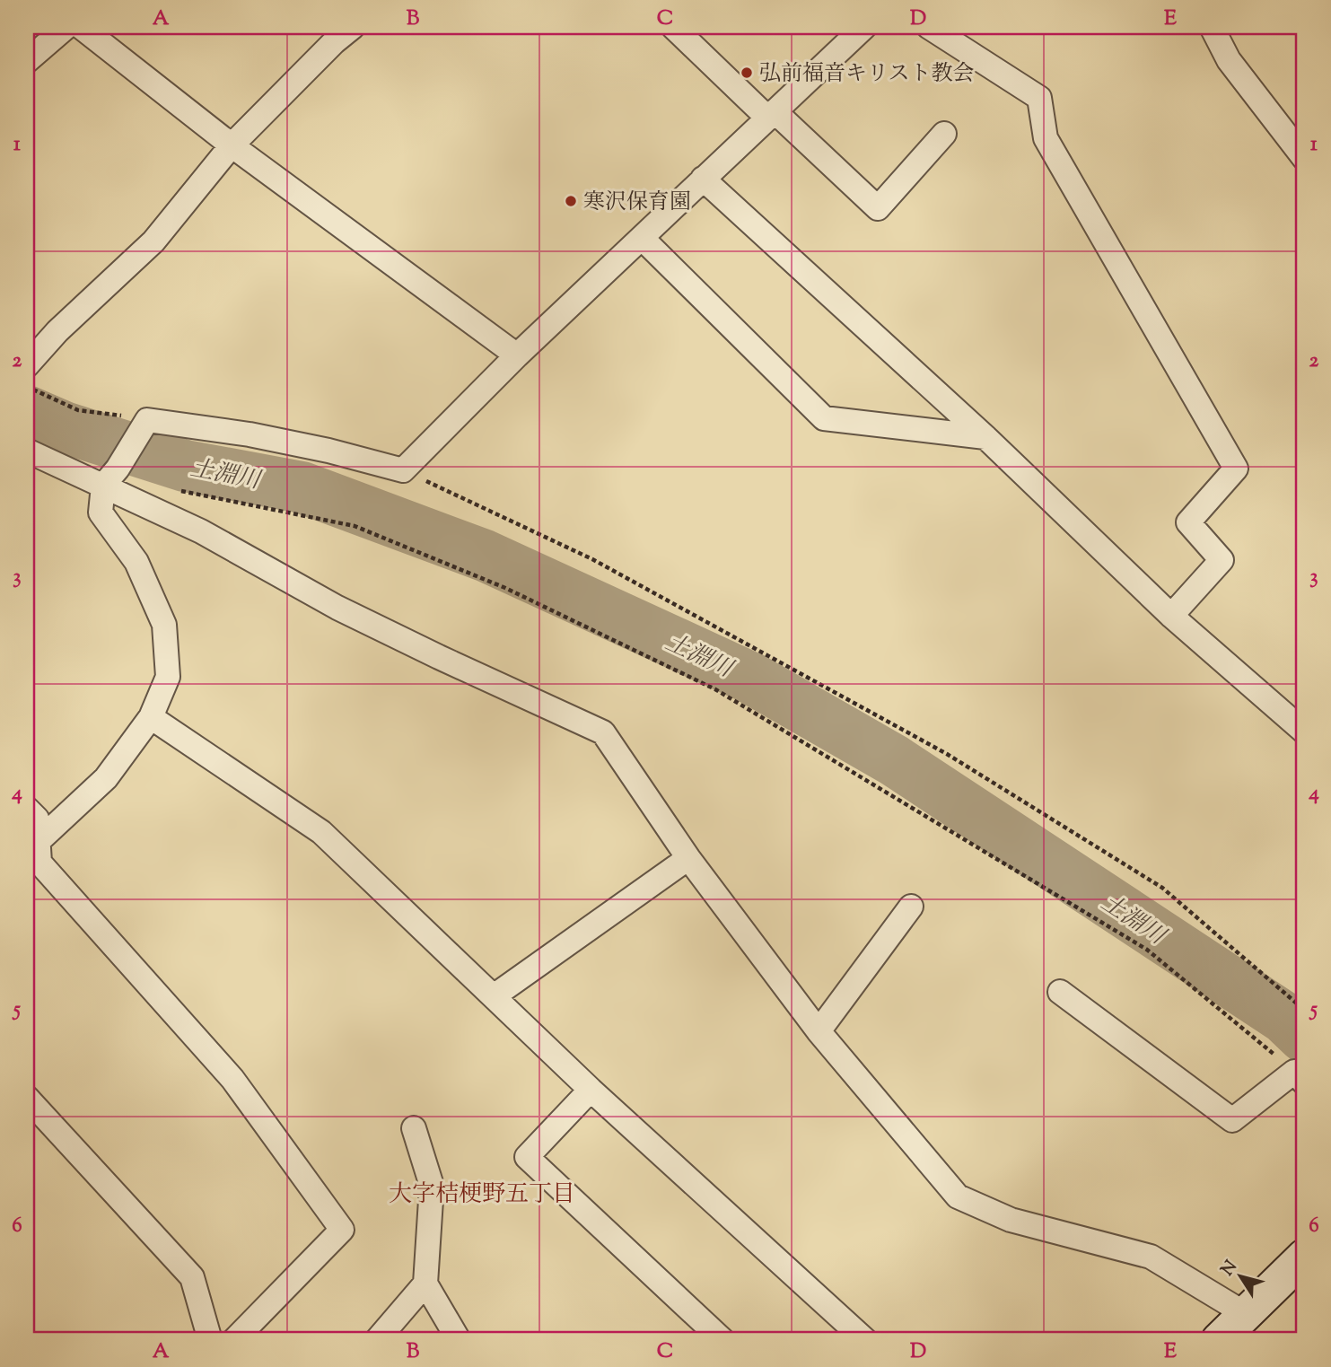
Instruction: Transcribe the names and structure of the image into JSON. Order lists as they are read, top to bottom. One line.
{"districts":["大字桔梗野五丁目"],"water":["土淵川"],"places":["弘前福音キリスト教会","寒沢保育園"],"north":"top left","grid":{"columns":["A","B","C","D","E"],"rows":["1","2","3","4","5","6"]}}
